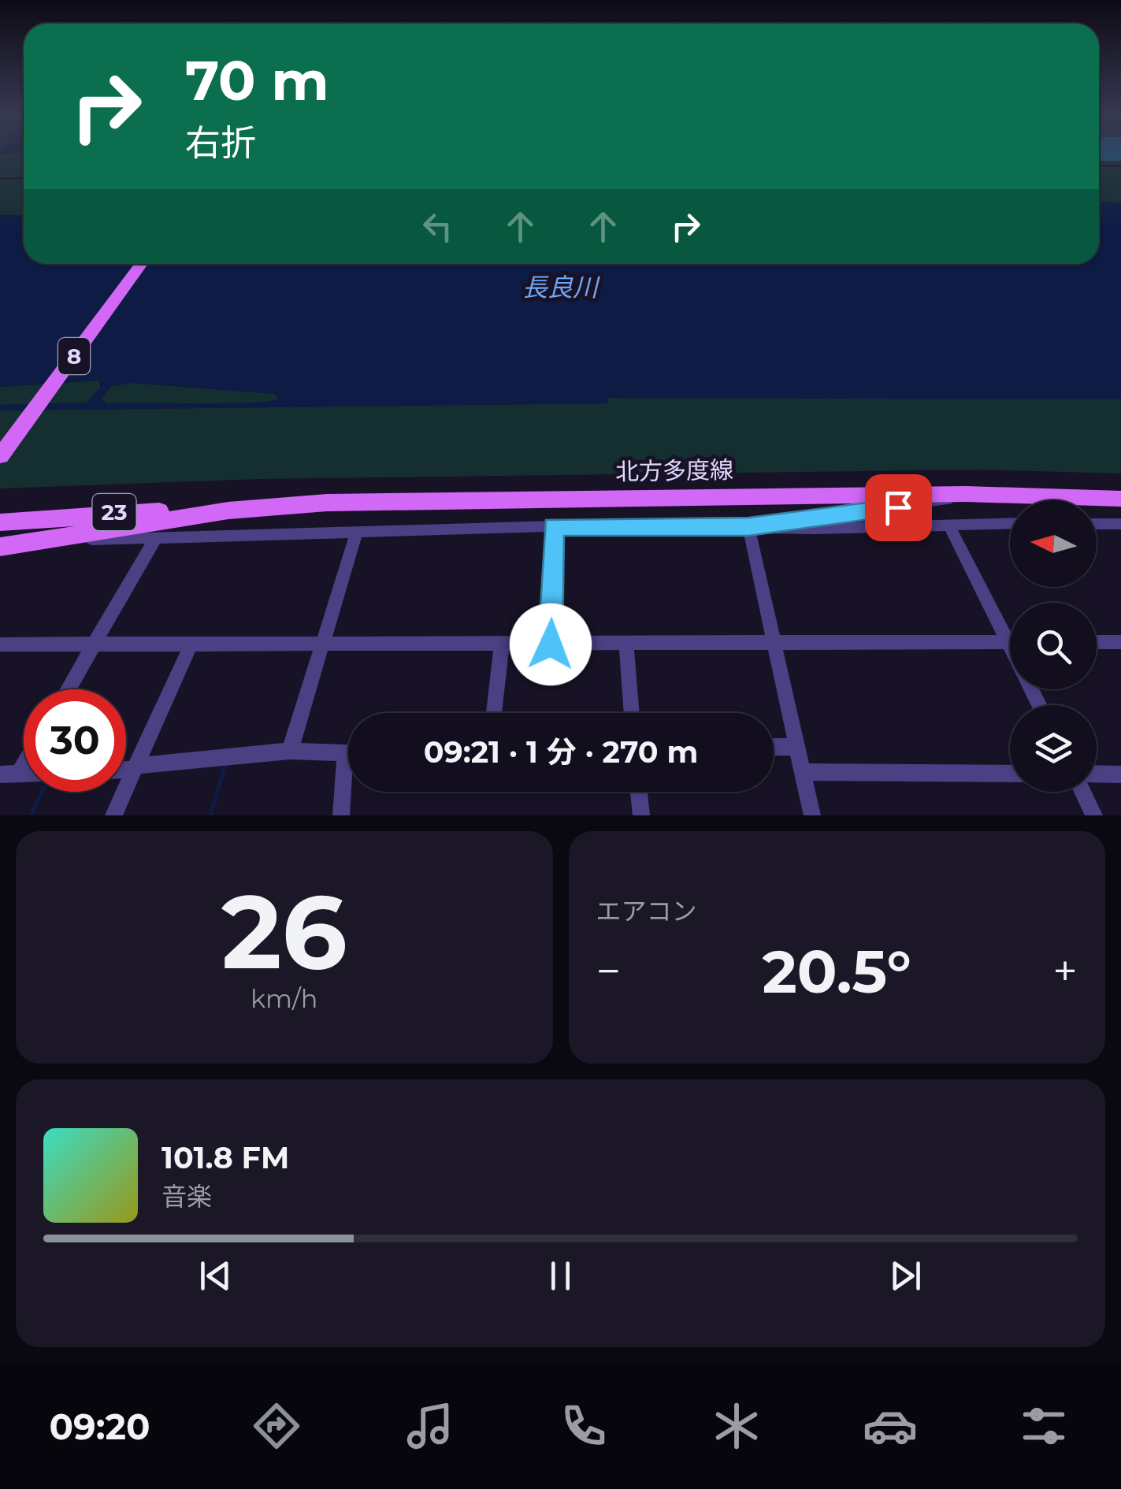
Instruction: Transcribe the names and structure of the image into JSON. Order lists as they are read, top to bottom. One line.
{"streets":{"main road":["8","北方多度線","23"]},"crossings":[["北方多度線","23"]],"water":["長良川"],"north":"left","page":{"turn":["70 m","右折"],"limit":"30","trip":"09:21 · 1 分 · 270 m","tile":[["26","km/h"],"エアコン"],"heat":["−","20.5°","+"],"song":["101.8 FM","音楽"],"tabs":"09:20"}}
